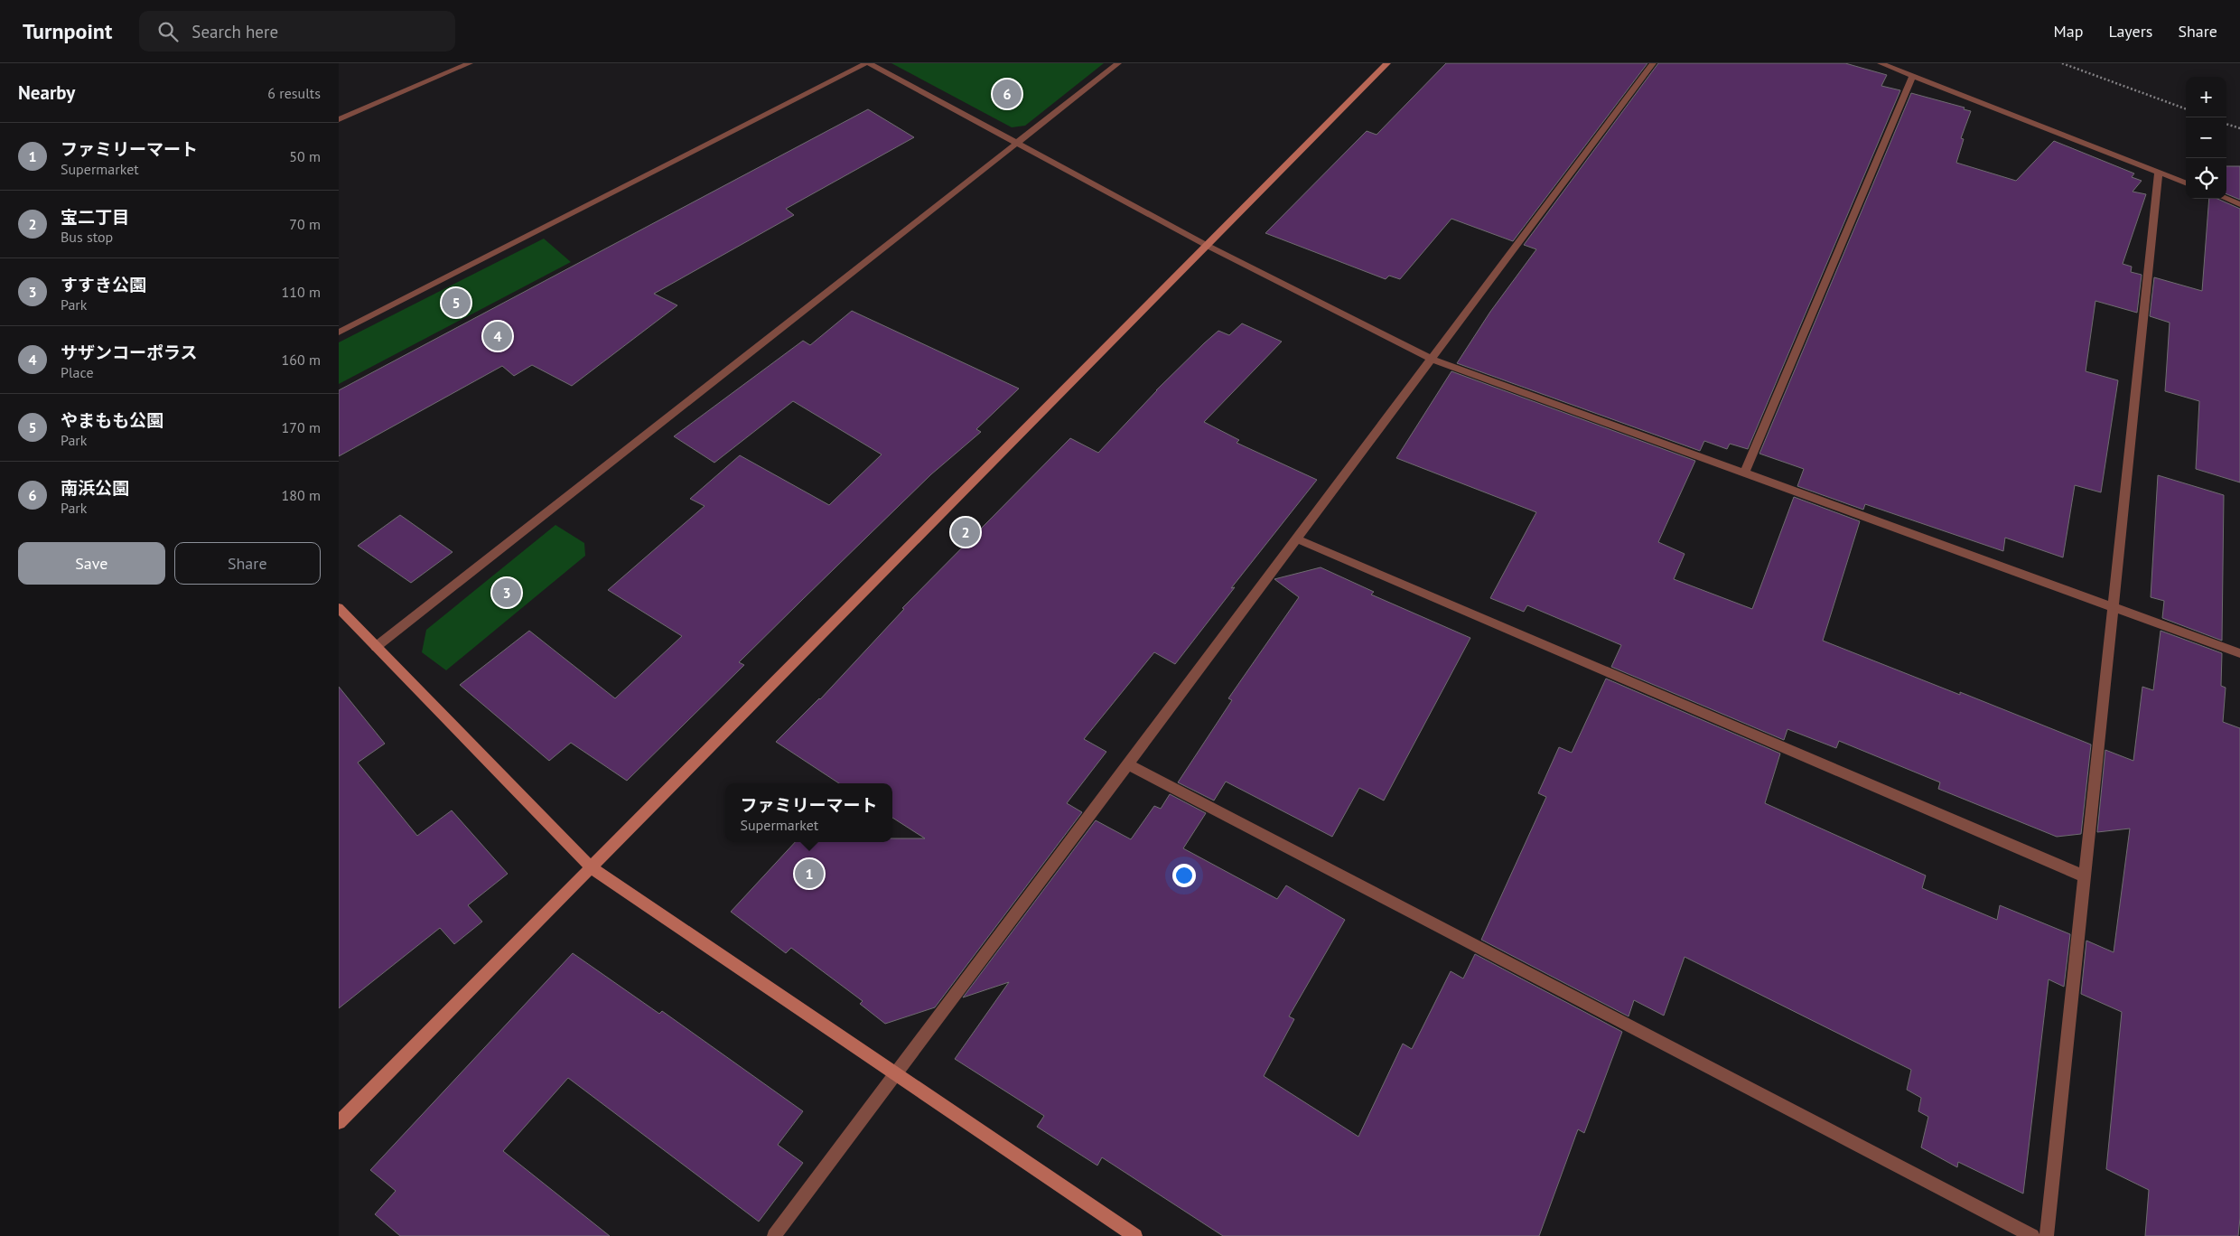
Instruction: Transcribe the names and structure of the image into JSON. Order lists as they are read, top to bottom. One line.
{"page":{"header":"Turnpoint","search":"Search here","nav":["Map","Layers","Share"],"heading":["Nearby","6 results"],"map_buttons":["+","−"],"pins":["6","5","4","2","3","1"],"list":[{"mark":"1","name":"ファミリーマート","note":"Supermarket","value":"50 m"},{"mark":"2","name":"宝二丁目","note":"Bus stop","value":"70 m"},{"mark":"3","name":"すすき公園","note":"Park","value":"110 m"},{"mark":"4","name":"サザンコーポラス","note":"Place","value":"160 m"},{"mark":"5","name":"やまもも公園","note":"Park","value":"170 m"},{"mark":"6","name":"南浜公園","note":"Park","value":"180 m"}],"buttons":["Save","Share"],"popup":["ファミリーマート","Supermarket"]}}
